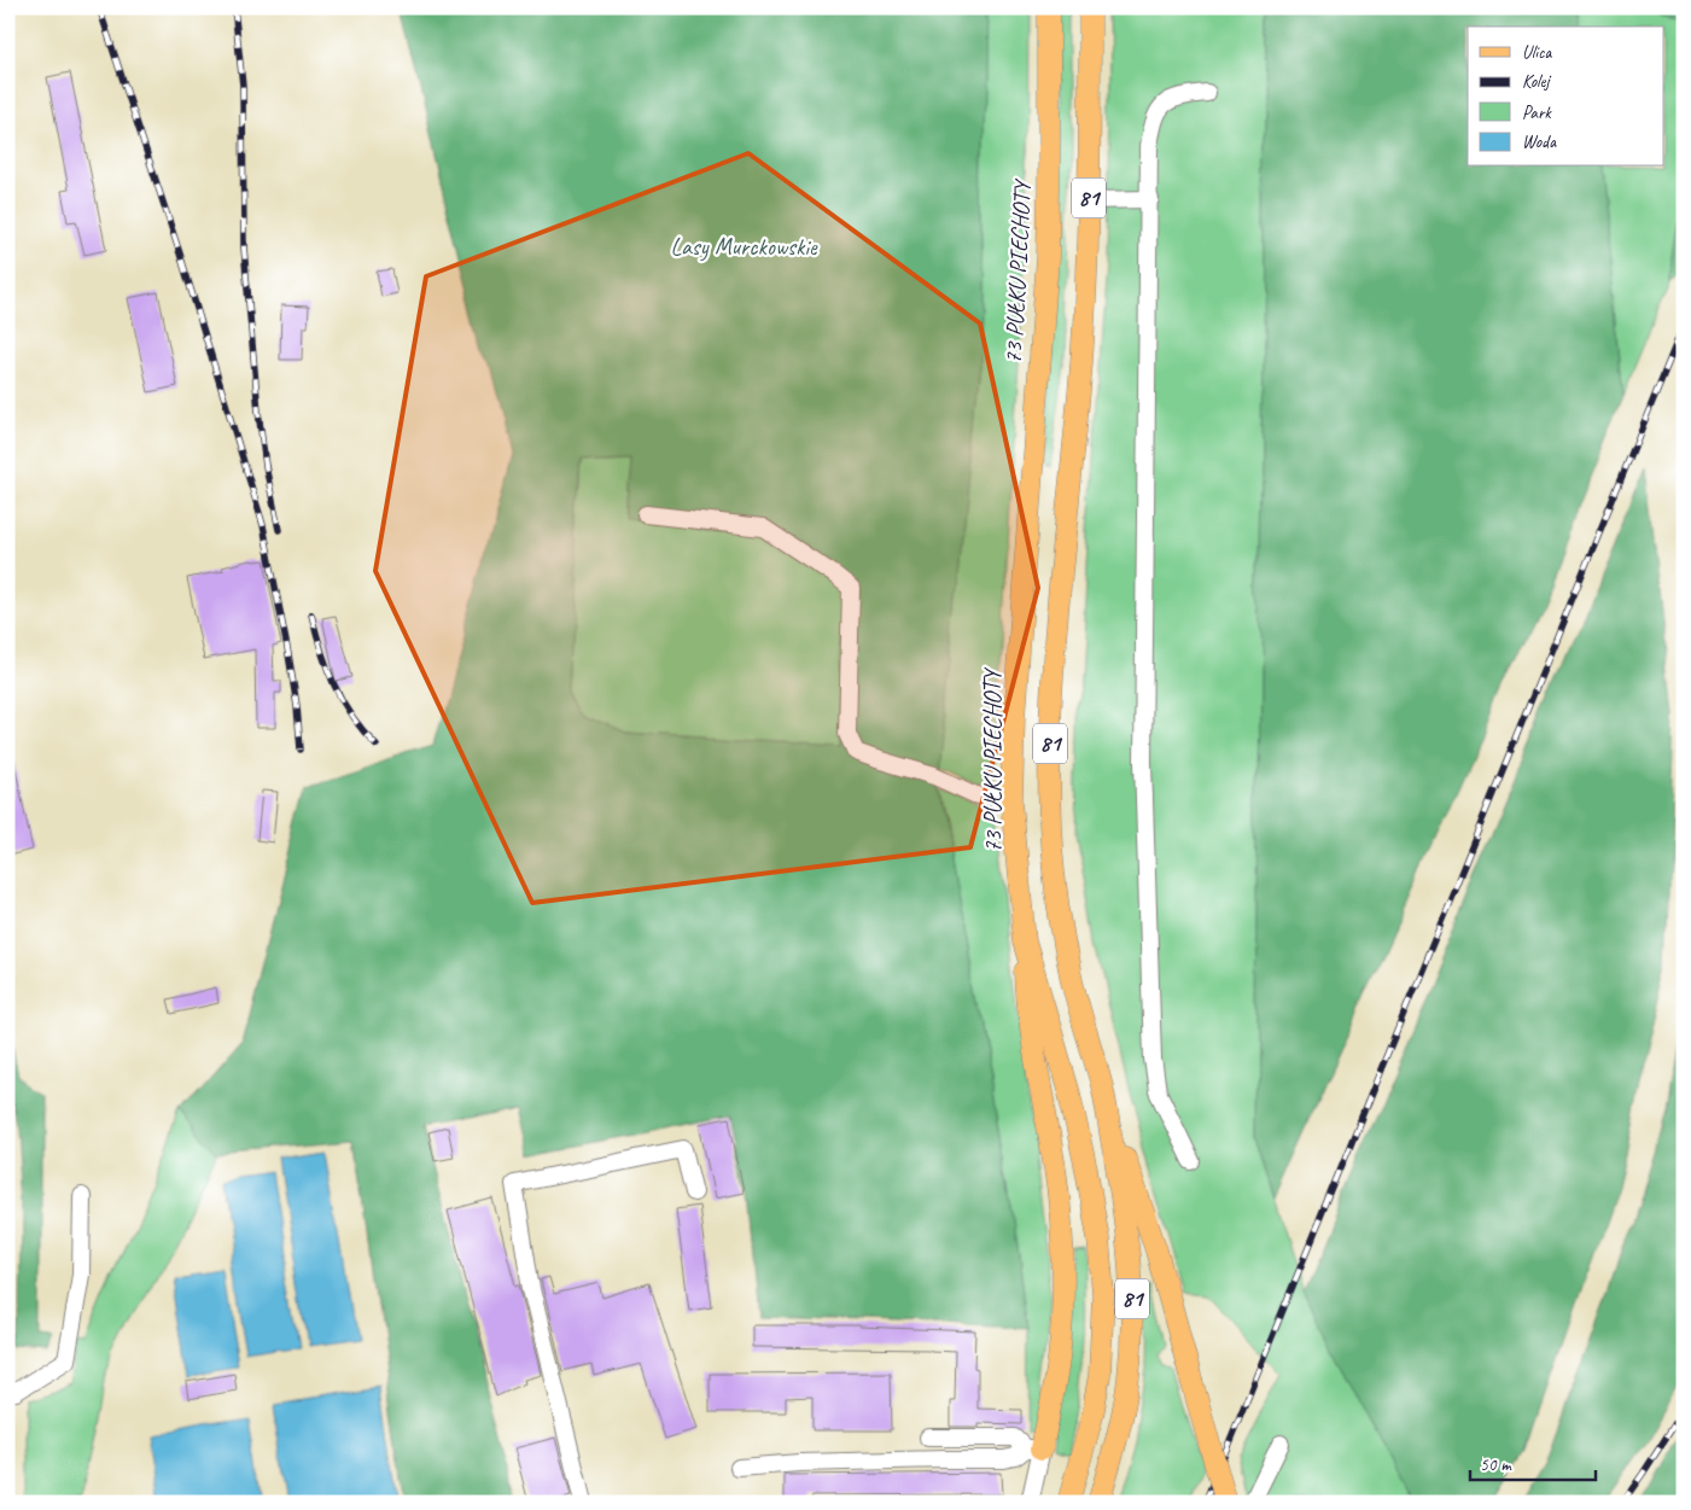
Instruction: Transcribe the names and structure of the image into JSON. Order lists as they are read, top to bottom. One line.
{"streets":{"main road":["81","73 PUŁKU PIECHOTY"]},"parks":["Lasy Murckowskie"],"legend":["Ulica","Kolej","Park","Woda"],"scale_bar":"50 m"}
